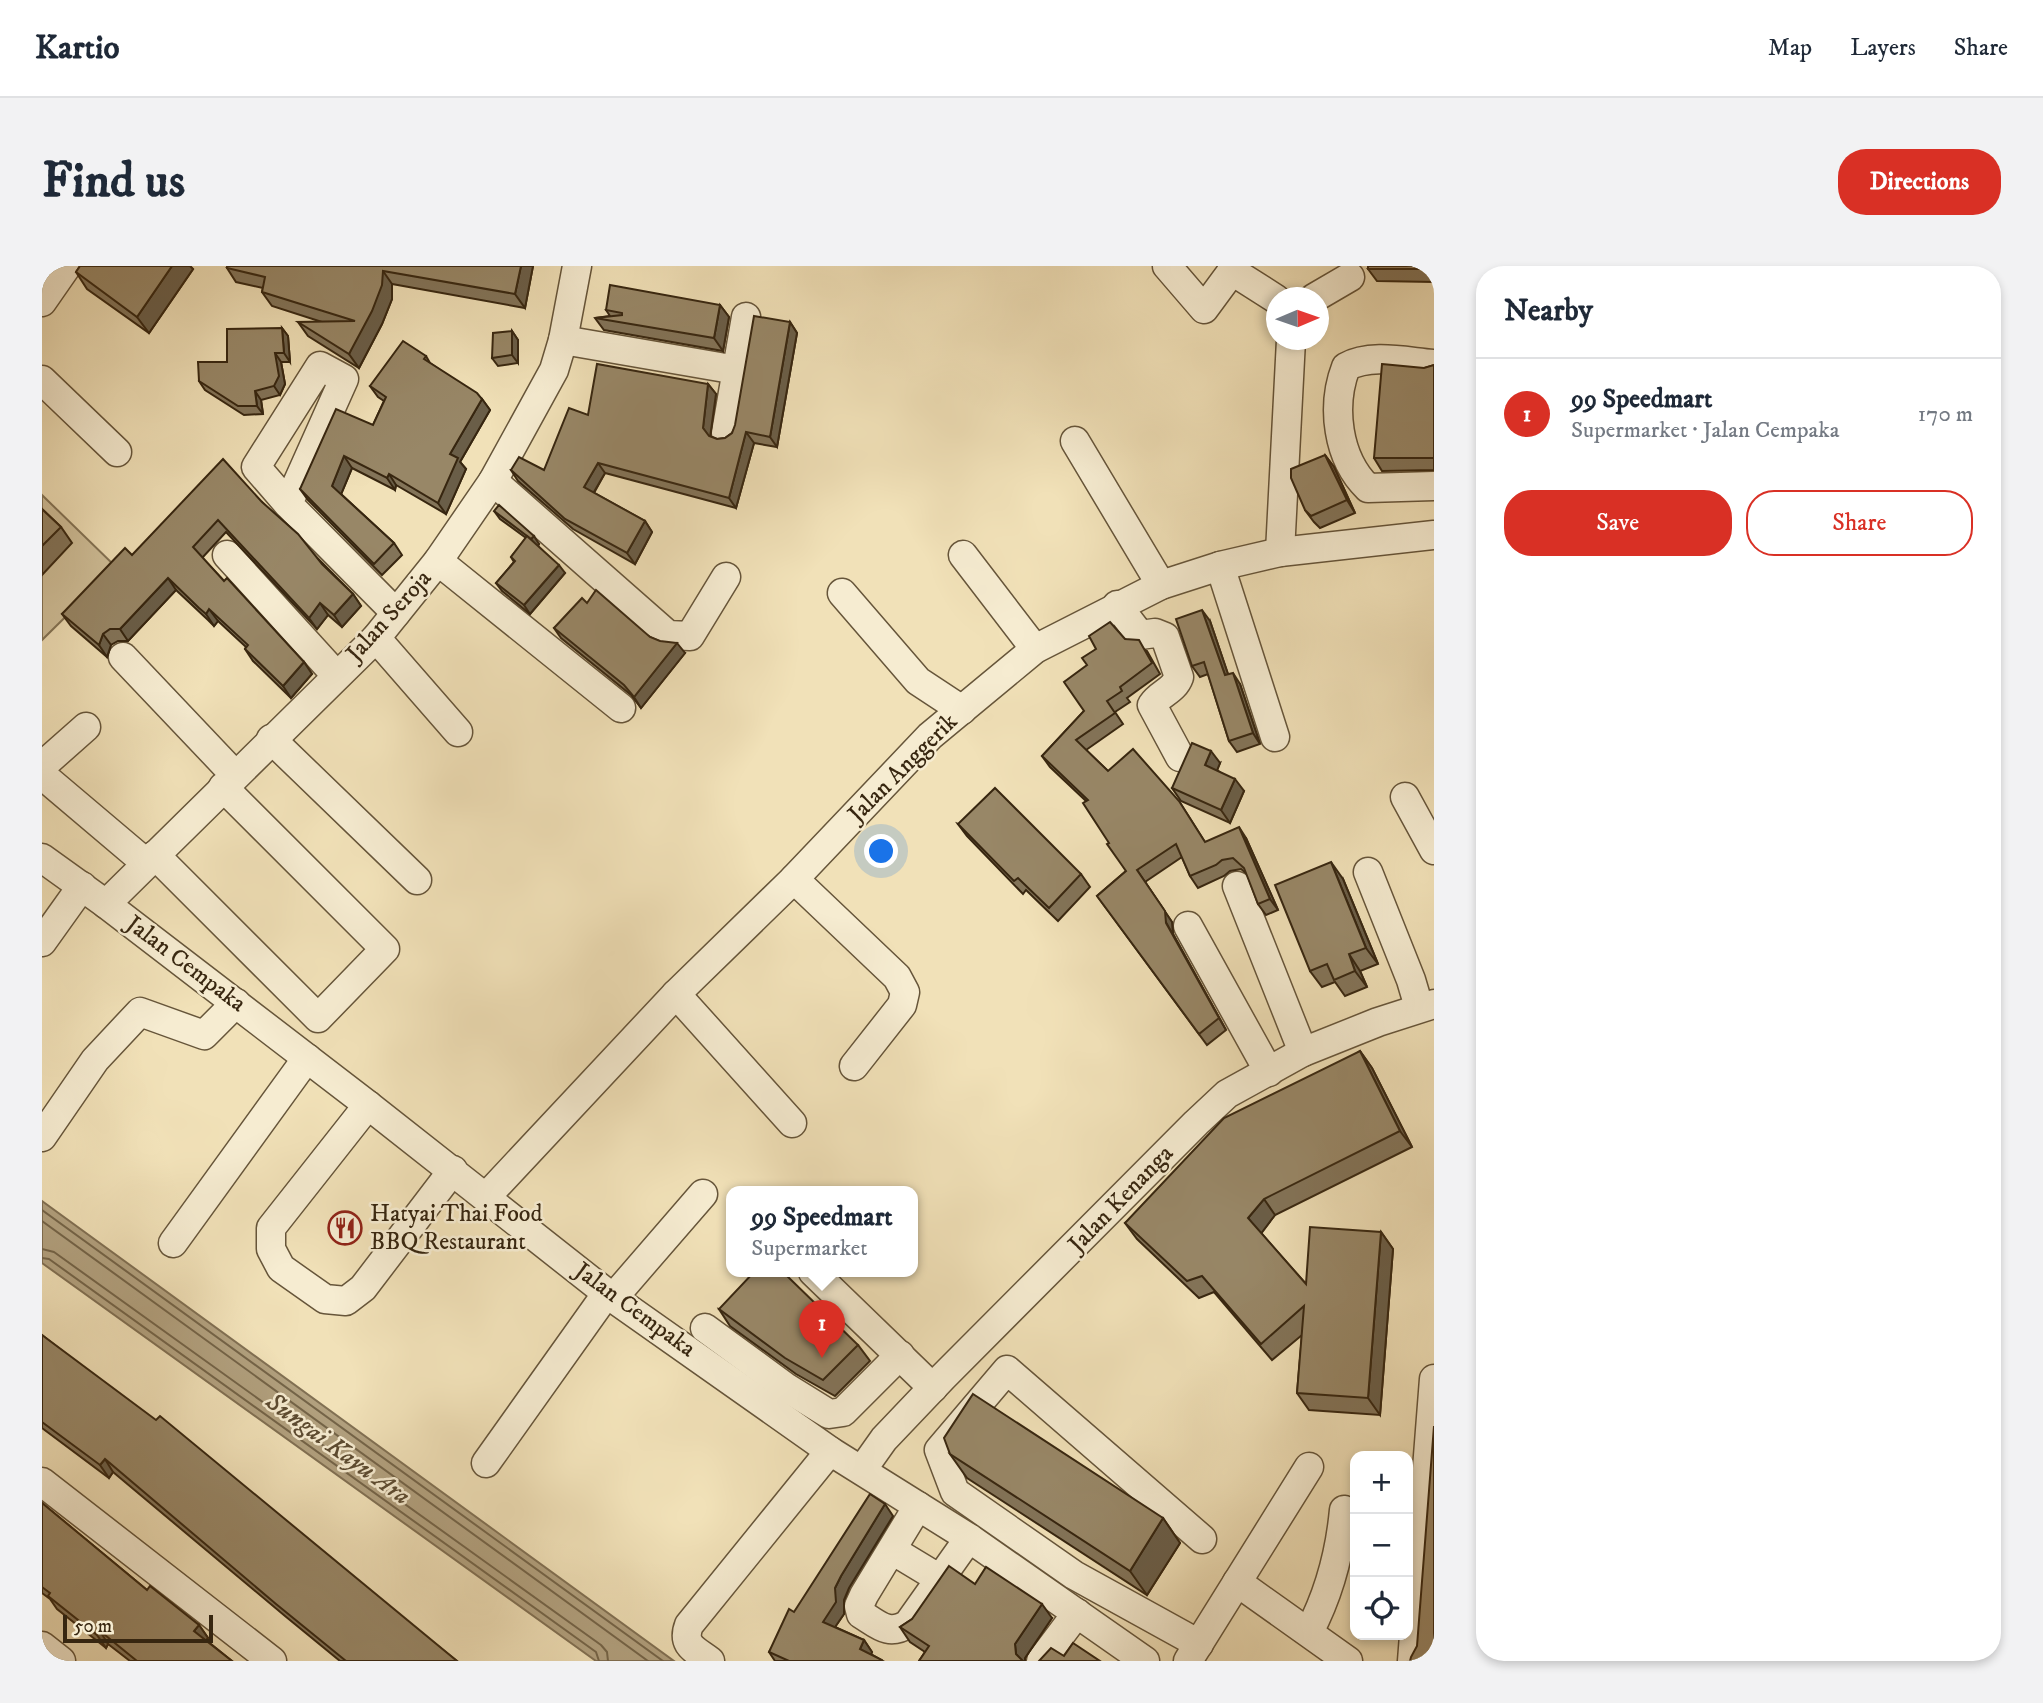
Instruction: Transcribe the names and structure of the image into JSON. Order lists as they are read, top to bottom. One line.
{"streets":{"street":["Jalan Seroja","Jalan Anggerik","Jalan Cempaka","Jalan Kenanga"]},"crossings":[["Jalan Seroja","Jalan Cempaka"],["Jalan Anggerik","Jalan Cempaka"],["Jalan Cempaka","Jalan Kenanga"]],"water":["Sungai Kayu Ara"],"places":{"restaurant":["Hatyai Thai Food BBQ Restaurant"]},"scale_bar":"50 m","north":"right","page":{"header":"Kartio","nav":["Map","Layers","Share"],"buttons":["Directions",["Save","Share"]],"title":"Find us","heading":"Nearby","list":[{"mark":"1","name":"99 Speedmart","note":"Supermarket · Jalan Cempaka","value":"170 m"}],"popup":["99 Speedmart","Supermarket"],"pins":"1","map_buttons":["+","−"],"scale":"50 m"}}
